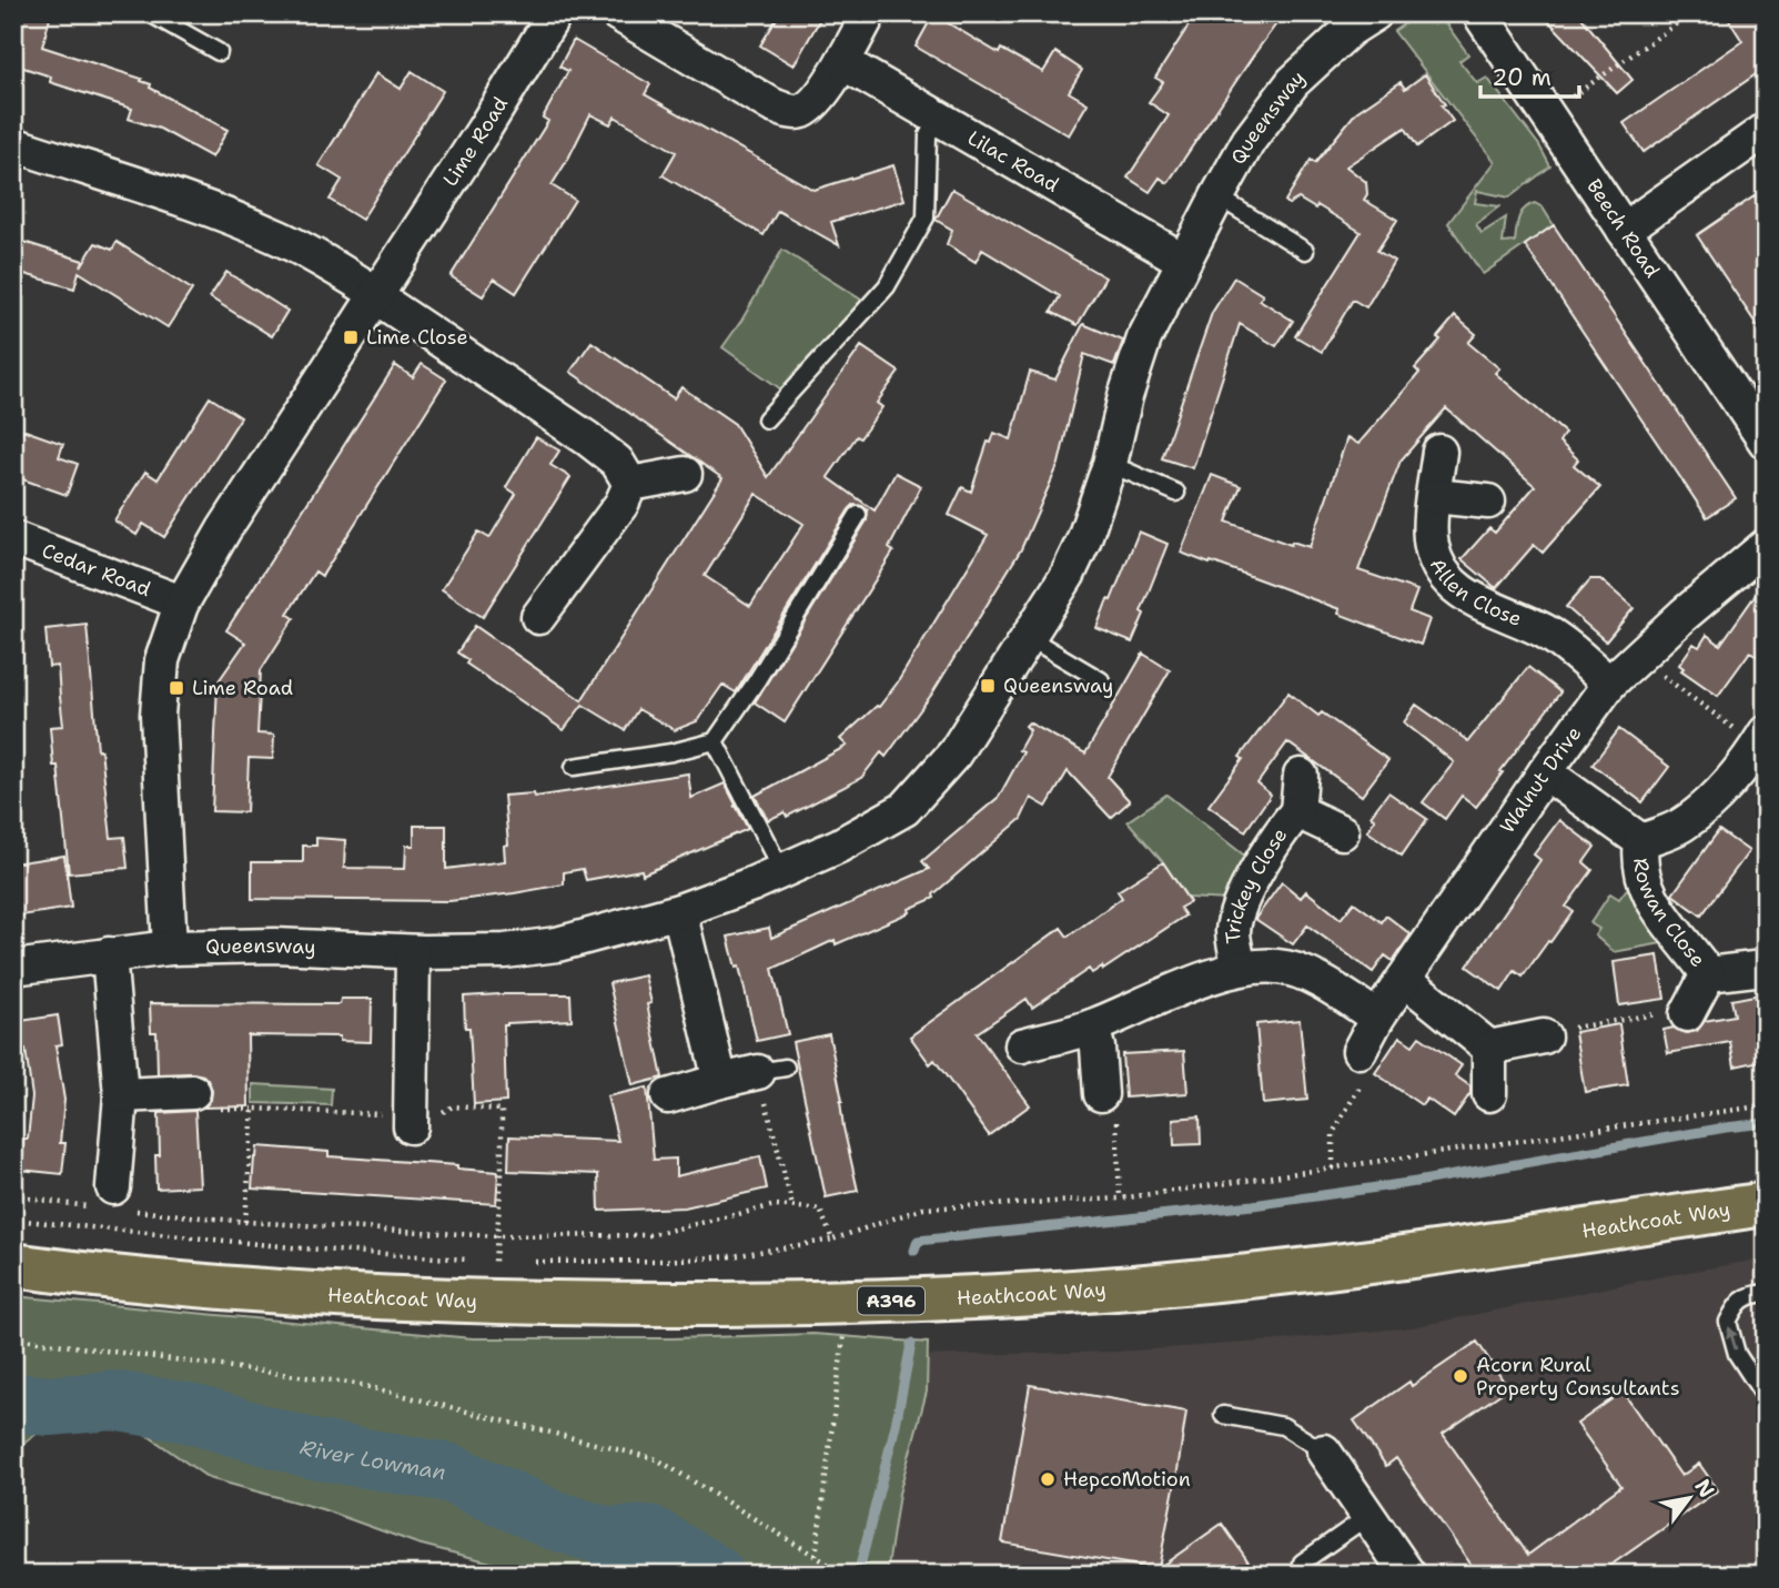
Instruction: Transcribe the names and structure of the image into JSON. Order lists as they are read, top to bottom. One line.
{"streets":{"main road":["Heathcoat Way","A396"],"street":["Queensway","Lime Road","Lilac Road","Beech Road","Cedar Road","Allen Close","Walnut Drive","Trickey Close","Rowan Close"]},"crossings":[["Queensway","Lime Road"],["Queensway","Lilac Road"],["Lime Road","Cedar Road"],["Allen Close","Walnut Drive"],["Walnut Drive","Trickey Close"],["Walnut Drive","Rowan Close"]],"water":["River Lowman"],"places":{"transit":["Lime Close","Queensway","Lime Road"],"other":["Acorn Rural Property Consultants","HepcoMotion"]},"scale_bar":"20 m","north":"top right"}
